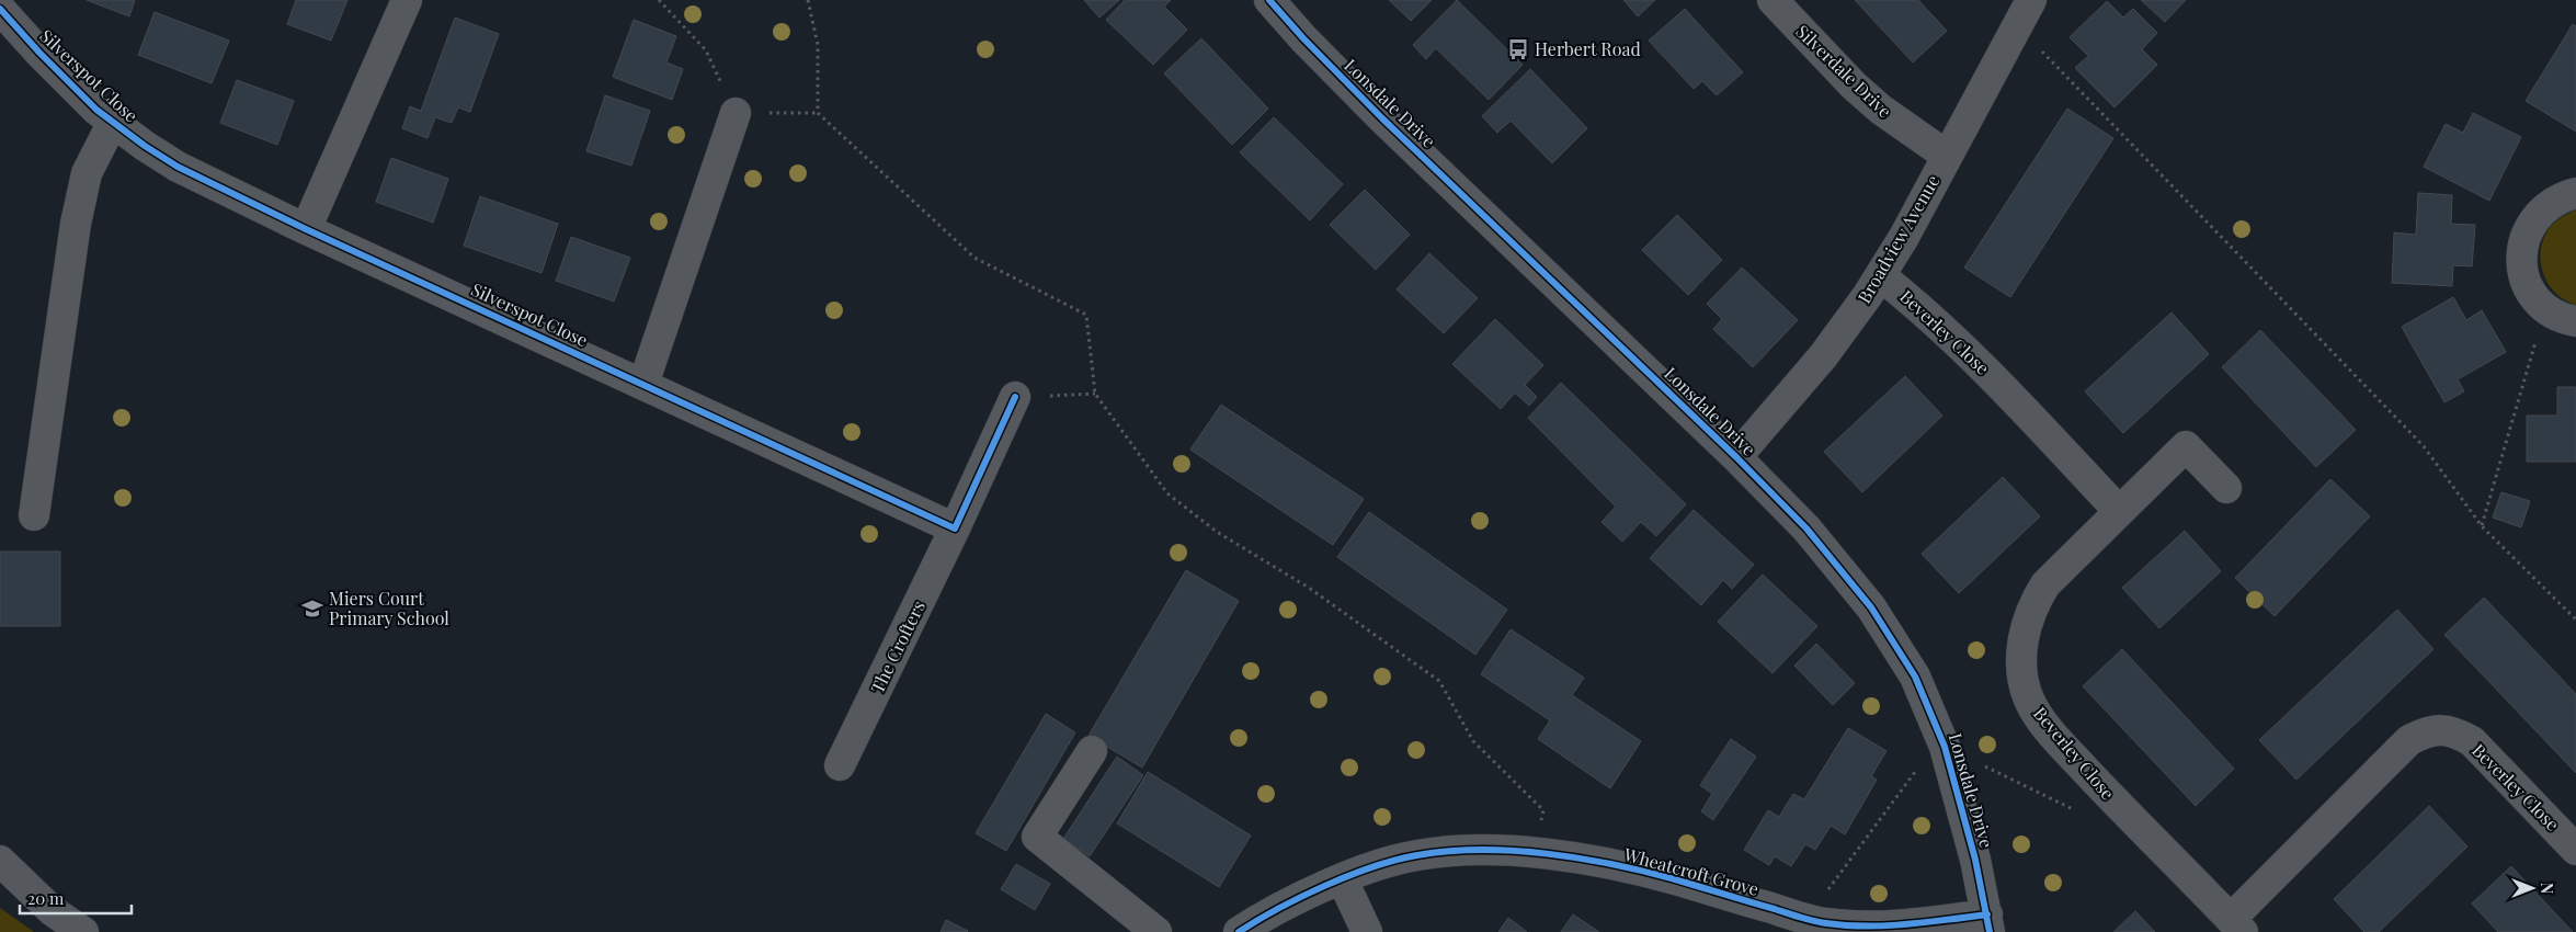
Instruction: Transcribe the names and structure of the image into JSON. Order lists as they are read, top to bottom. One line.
{"streets":{"street":["Silverdale Drive","Silverspot Close","Lonsdale Drive","Broadview Avenue","Beverley Close","The Crofters","Wheatcroft Grove"]},"crossings":[["Silverdale Drive","Broadview Avenue"],["Silverspot Close","The Crofters"],["Lonsdale Drive","Broadview Avenue"],["Lonsdale Drive","Wheatcroft Grove"],["Broadview Avenue","Beverley Close"]],"places":{"bus stop":["Herbert Road"],"school or university":["Miers Court Primary School"]},"scale_bar":"20 m","north":"right"}
